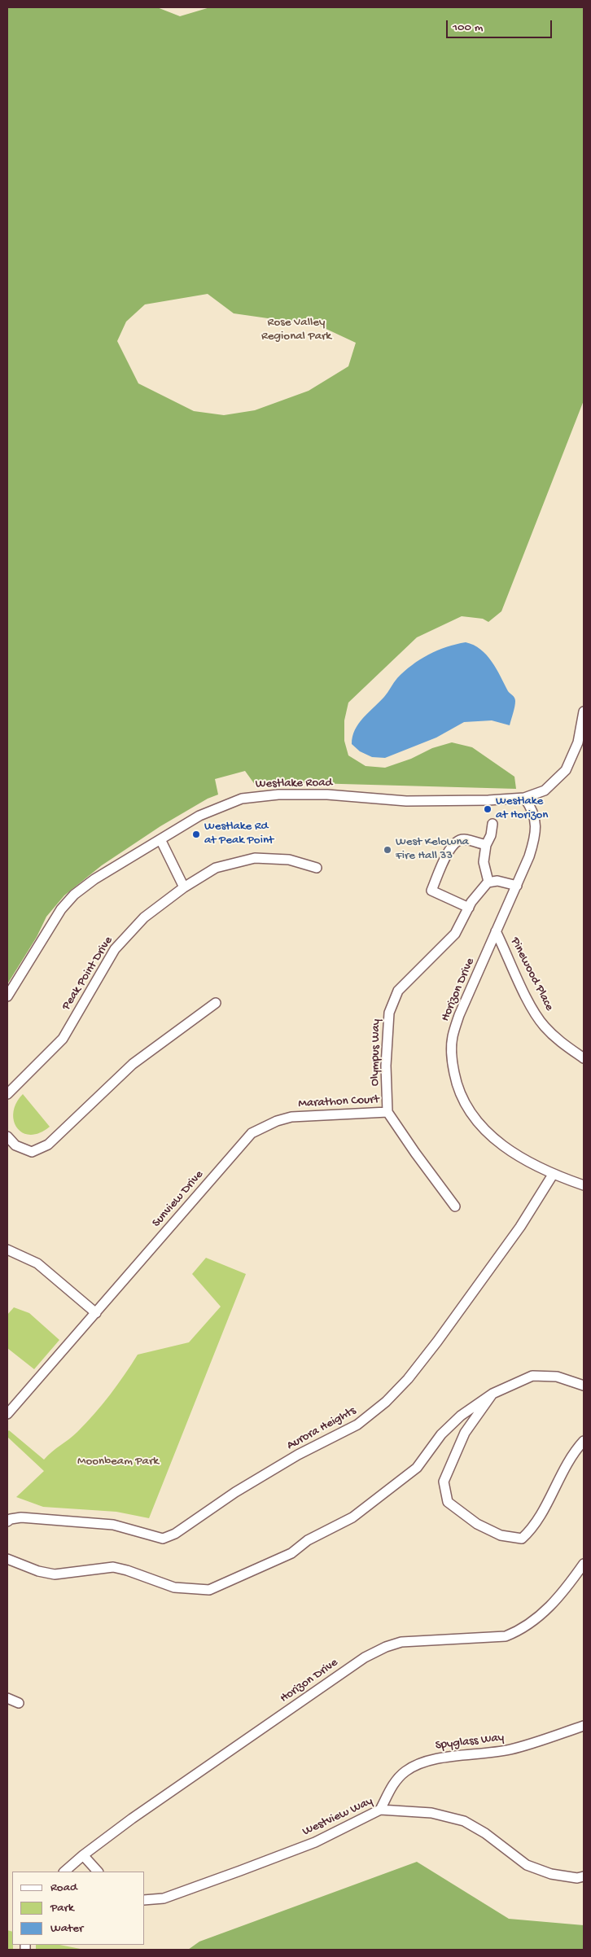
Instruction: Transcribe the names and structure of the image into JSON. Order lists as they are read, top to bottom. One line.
{"streets":{"street":["Westlake Road","Peak Point Drive","Pinewood Place","Horizon Drive","Olympus Way","Marathon Court","Sunview Drive","Aurora Heights","Spyglass Way","Westview Way"]},"crossings":[["Westlake Road","Horizon Drive"],["Pinewood Place","Horizon Drive"],["Horizon Drive","Aurora Heights"],["Olympus Way","Marathon Court"],["Marathon Court","Sunview Drive"],["Spyglass Way","Westview Way"]],"parks":["Rose Valley Regional Park","Moonbeam Park"],"places":["Westlake at Horizon","Westlake Rd at Peak Point","West Kelowna Fire Hall 33"],"legend":["Road","Park","Water"],"scale_bar":"100 m"}
